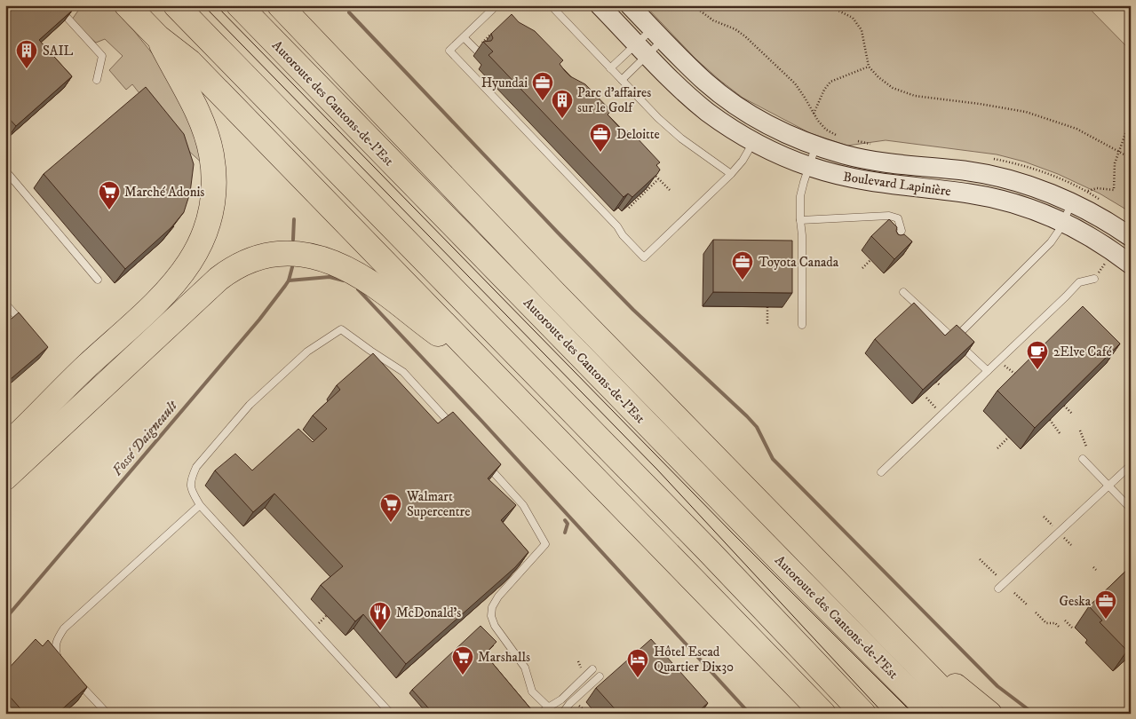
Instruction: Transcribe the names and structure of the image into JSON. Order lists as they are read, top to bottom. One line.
{"streets":{"highway":["Autoroute des Cantons-de-l'Est"],"main road":["Boulevard Lapinière"]},"water":["Fossé Daigneault"],"places":{"building":["SAIL","Parc d'affaires sur le Golf"],"office":["Hyundai","Deloitte","Toyota Canada","Geska"],"supermarket":["Marché Adonis","Walmart Supercentre","Marshalls"],"cafe":["2Elve Café"],"restaurant":["McDonald's"],"hotel":["Hôtel Escad Quartier Dix30"]}}
